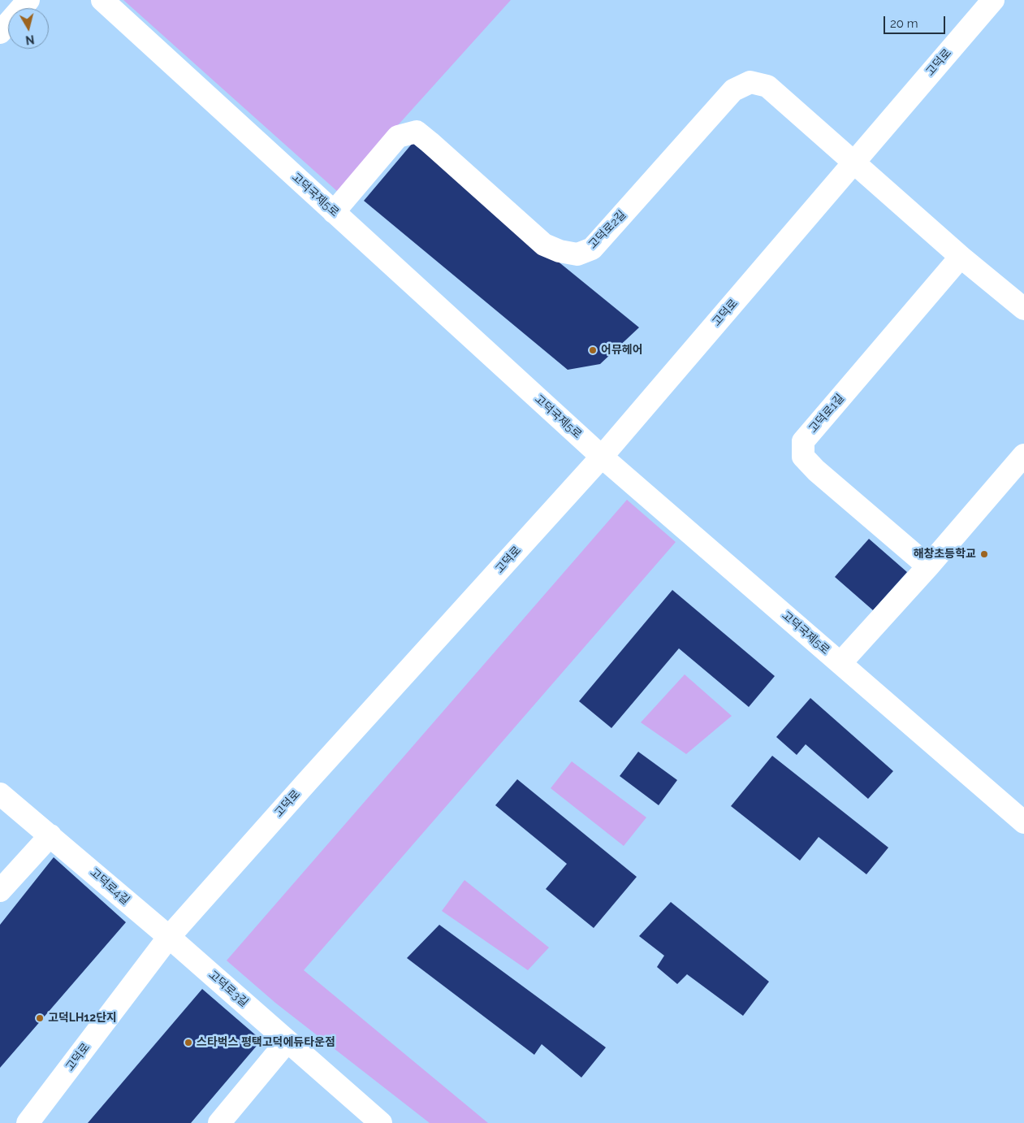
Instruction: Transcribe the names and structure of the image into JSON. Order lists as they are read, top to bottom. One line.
{"streets":{"street":["고덕로","고덕국제5로","고덕로2길","고덕로1길","고덕로4길","고덕로3길"]},"crossings":[["고덕로","고덕국제5로"],["고덕로","고덕로2길"],["고덕로","고덕로4길"],["고덕로","고덕로3길"],["고덕국제5로","고덕로2길"],["고덕로4길","고덕로3길"]],"places":["어뮤헤어","해창초등학교","고덕LH12단지","스타벅스 평택고덕에듀타운점"],"scale_bar":"20 m","north":"bottom"}
